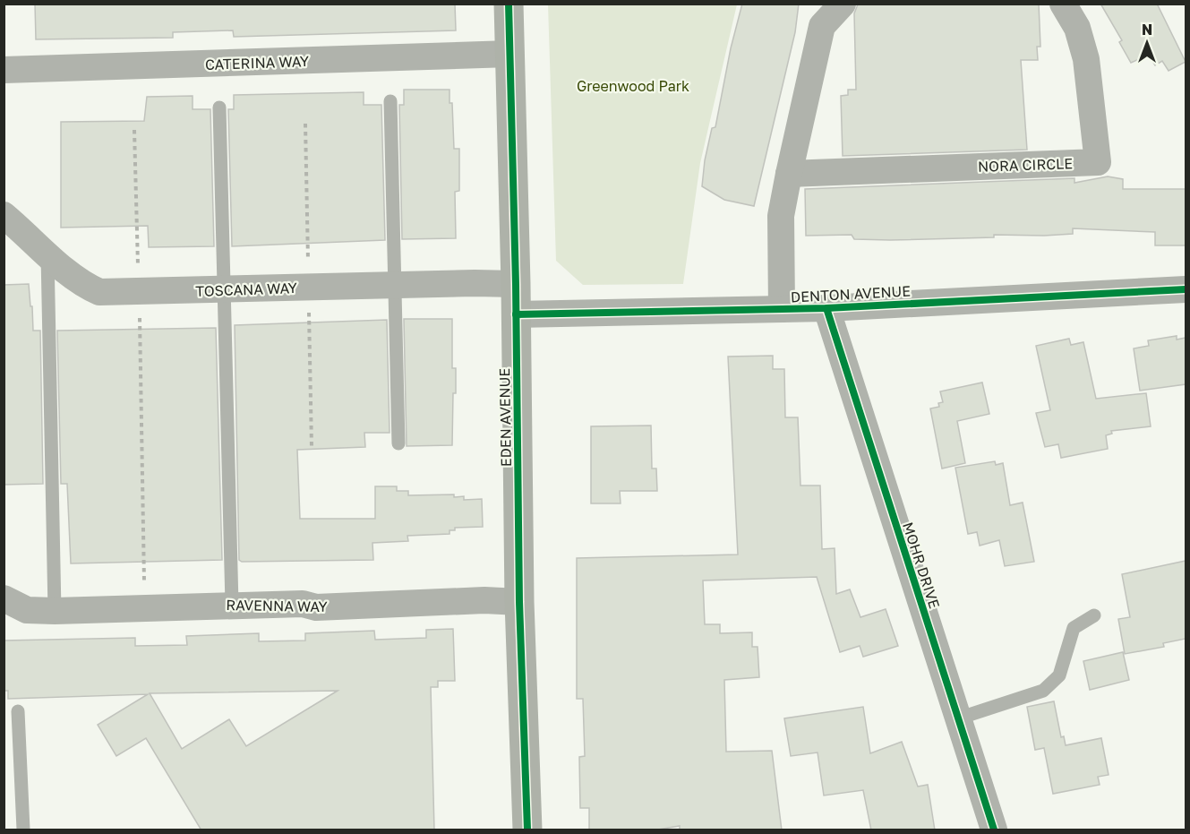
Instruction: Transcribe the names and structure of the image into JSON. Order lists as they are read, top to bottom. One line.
{"streets":{"street":["CATERINA WAY","NORA CIRCLE","TOSCANA WAY","DENTON AVENUE","EDEN AVENUE","MOHR DRIVE","RAVENNA WAY"]},"crossings":[["CATERINA WAY","EDEN AVENUE"],["TOSCANA WAY","EDEN AVENUE"],["DENTON AVENUE","EDEN AVENUE"],["DENTON AVENUE","MOHR DRIVE"],["EDEN AVENUE","RAVENNA WAY"]],"parks":["Greenwood Park"],"north":"top"}
